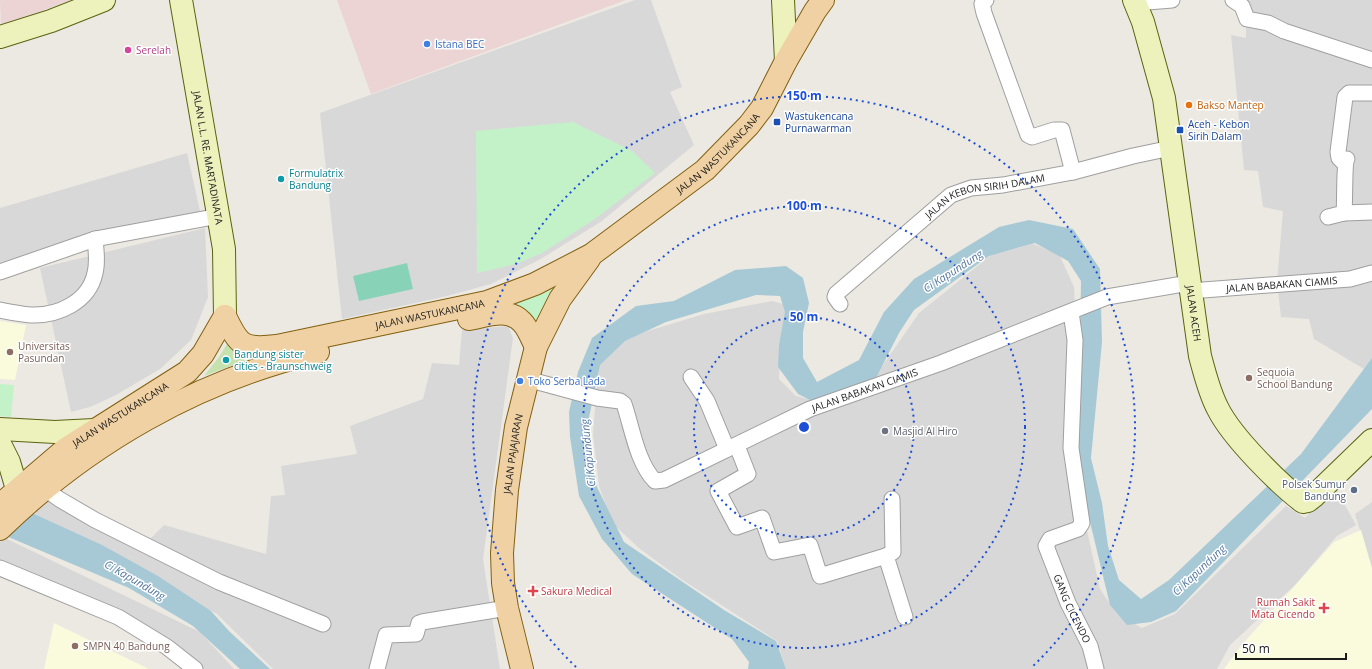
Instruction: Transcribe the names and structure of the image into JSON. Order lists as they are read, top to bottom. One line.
{"streets":{"main road":["JALAN WASTUKANCANA","JALAN PAJAJARAN"],"street":["JALAN L.L. RE. MARTADINATA","JALAN KEBON SIRIH DALAM","JALAN BABAKAN CIAMIS","JALAN ACEH","GANG CICENDO"]},"crossings":[["JALAN WASTUKANCANA","JALAN L.L. RE. MARTADINATA"],["JALAN WASTUKANCANA","JALAN PAJAJARAN"],["JALAN KEBON SIRIH DALAM","JALAN ACEH"],["JALAN BABAKAN CIAMIS","JALAN ACEH"],["JALAN BABAKAN CIAMIS","JALAN PAJAJARAN"],["JALAN BABAKAN CIAMIS","GANG CICENDO"]],"water":["Ci Kapundung"],"places":{"other":["Istana BEC","Serelah","Bakso Mantep","Formulatrix Bandung","Universitas Pasundan","Bandung sister cities - Braunschweig","Sequoia School Bandung","Toko Serba Lada","Masjid Al Hiro","Polsek Sumur Bandung","SMPN 40 Bandung"],"transit":["Wastukencana Purnawarman","Aceh - Kebon Sirih Dalam"],"health":["Sakura Medical","Rumah Sakit Mata Cicendo"]},"scale_bar":"50 m","rings":["150 m","100 m","50 m"]}
